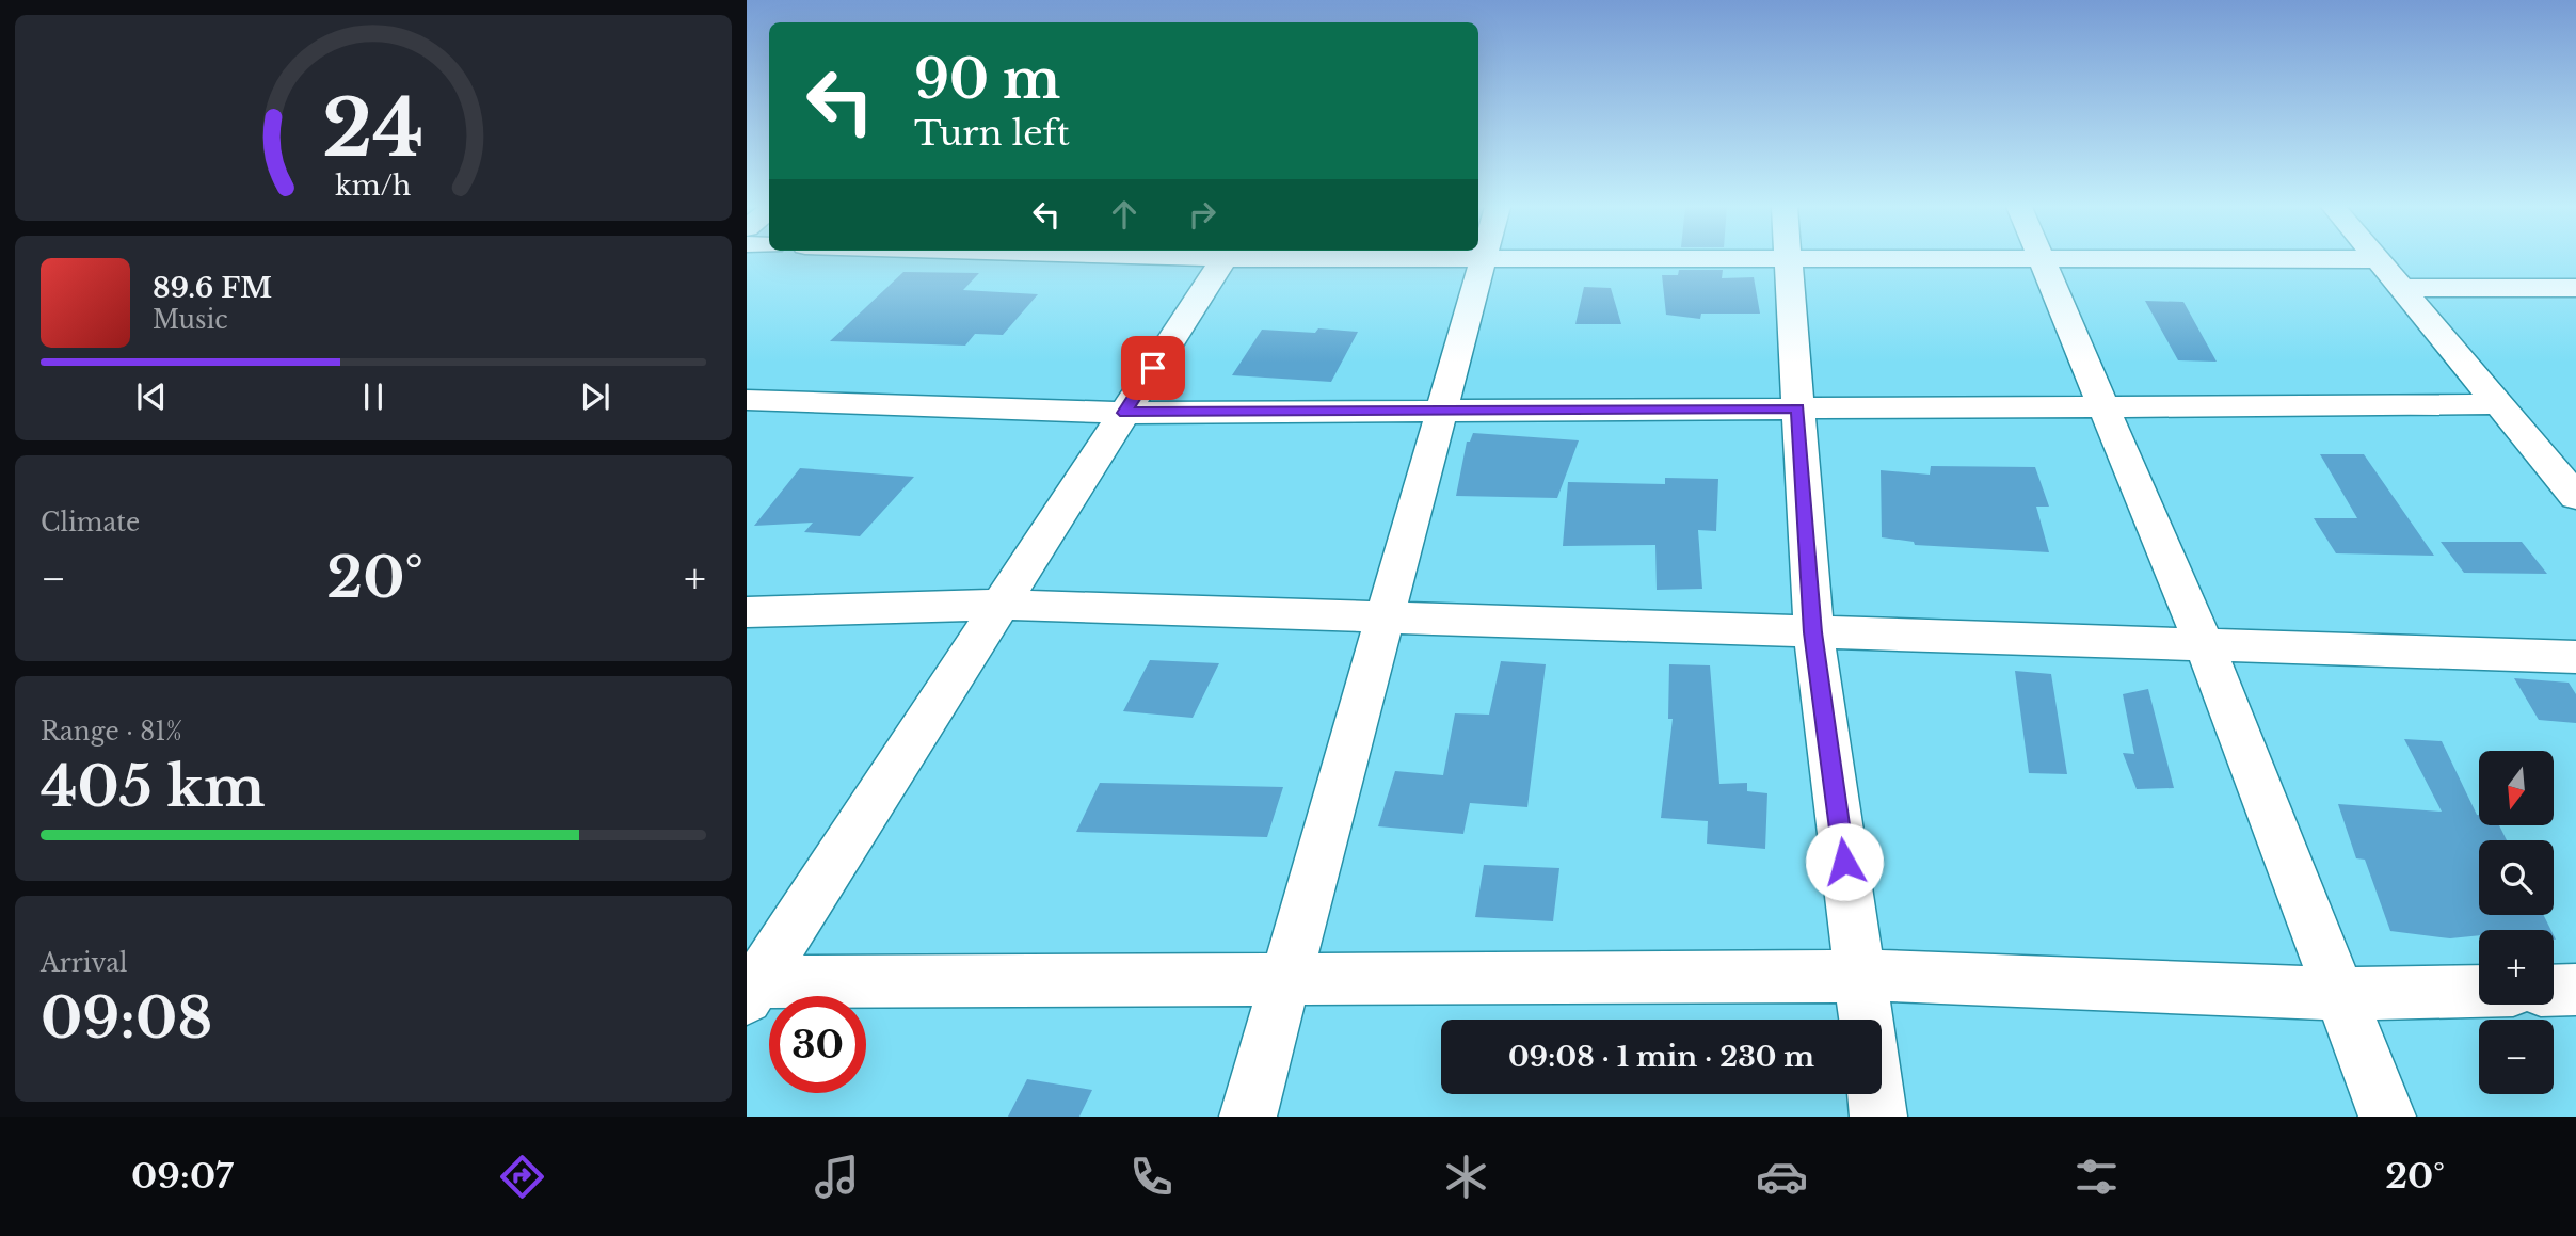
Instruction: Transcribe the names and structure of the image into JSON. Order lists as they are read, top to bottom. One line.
{"north":"bottom","page":{"turn":["90 m","Turn left"],"song":["89.6 FM","Music"],"tile":["Climate",["Range · 81%","405 km"],["Arrival","09:08"]],"heat":["−","20°","+"],"map_buttons":["+","−"],"limit":"30","trip":"09:08 · 1 min · 230 m","tabs":["09:07","20°"],"gauge":["24","km/h"]}}
